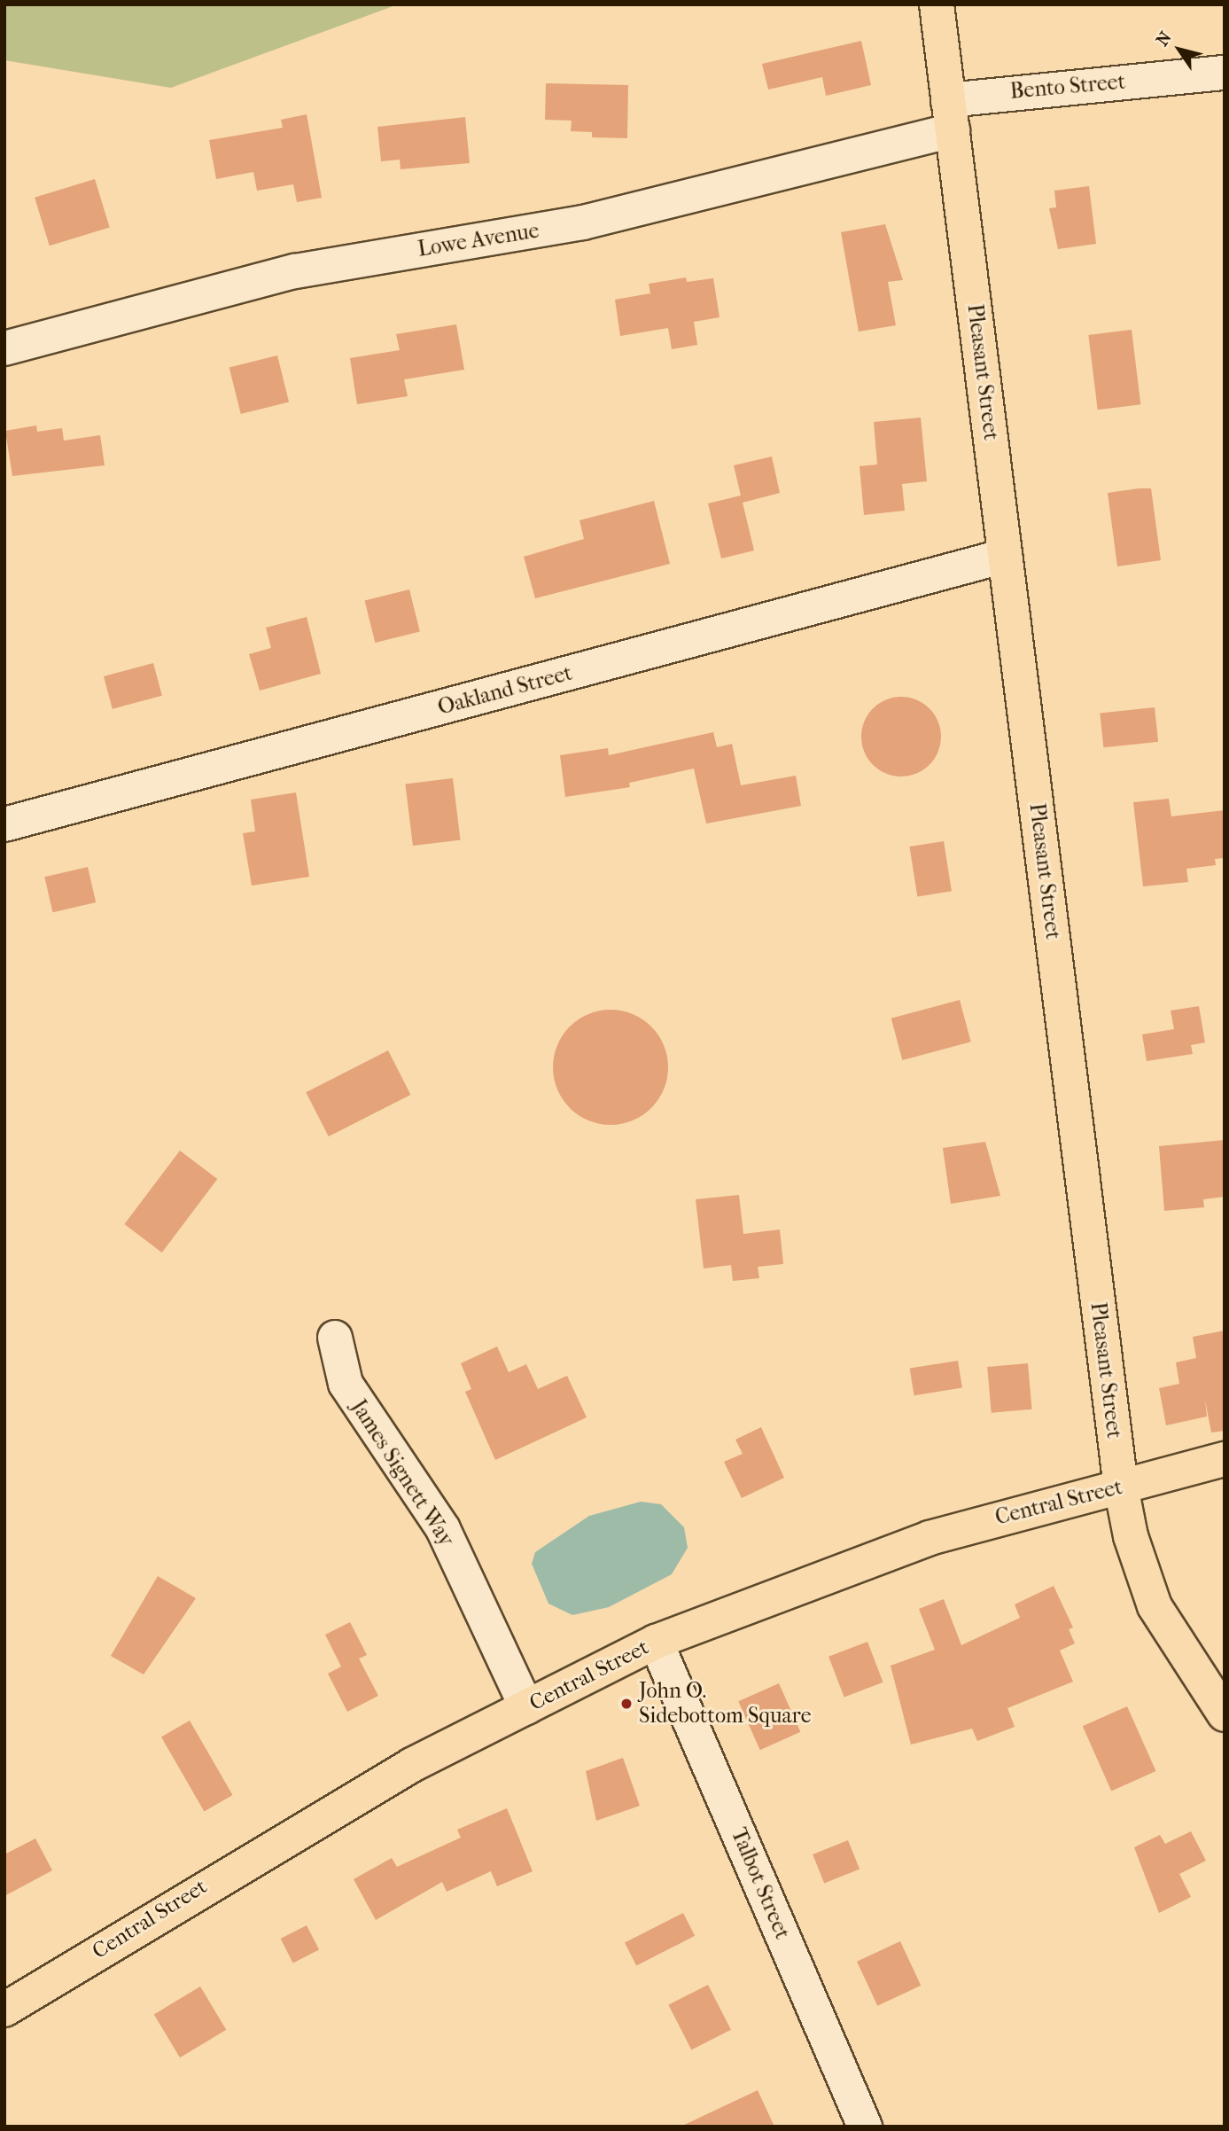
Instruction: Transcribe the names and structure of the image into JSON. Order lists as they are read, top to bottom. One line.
{"streets":{"main road":["Pleasant Street","Central Street"],"street":["Bento Street","Lowe Avenue","Oakland Street","James Signett Way","Talbot Street"]},"crossings":[["Bento Street","Lowe Avenue"],["Bento Street","Pleasant Street"],["Lowe Avenue","Pleasant Street"],["Pleasant Street","Oakland Street"],["Pleasant Street","Central Street"],["James Signett Way","Central Street"],["Central Street","Talbot Street"]],"places":["John O. Sidebottom Square"],"north":"top left"}
